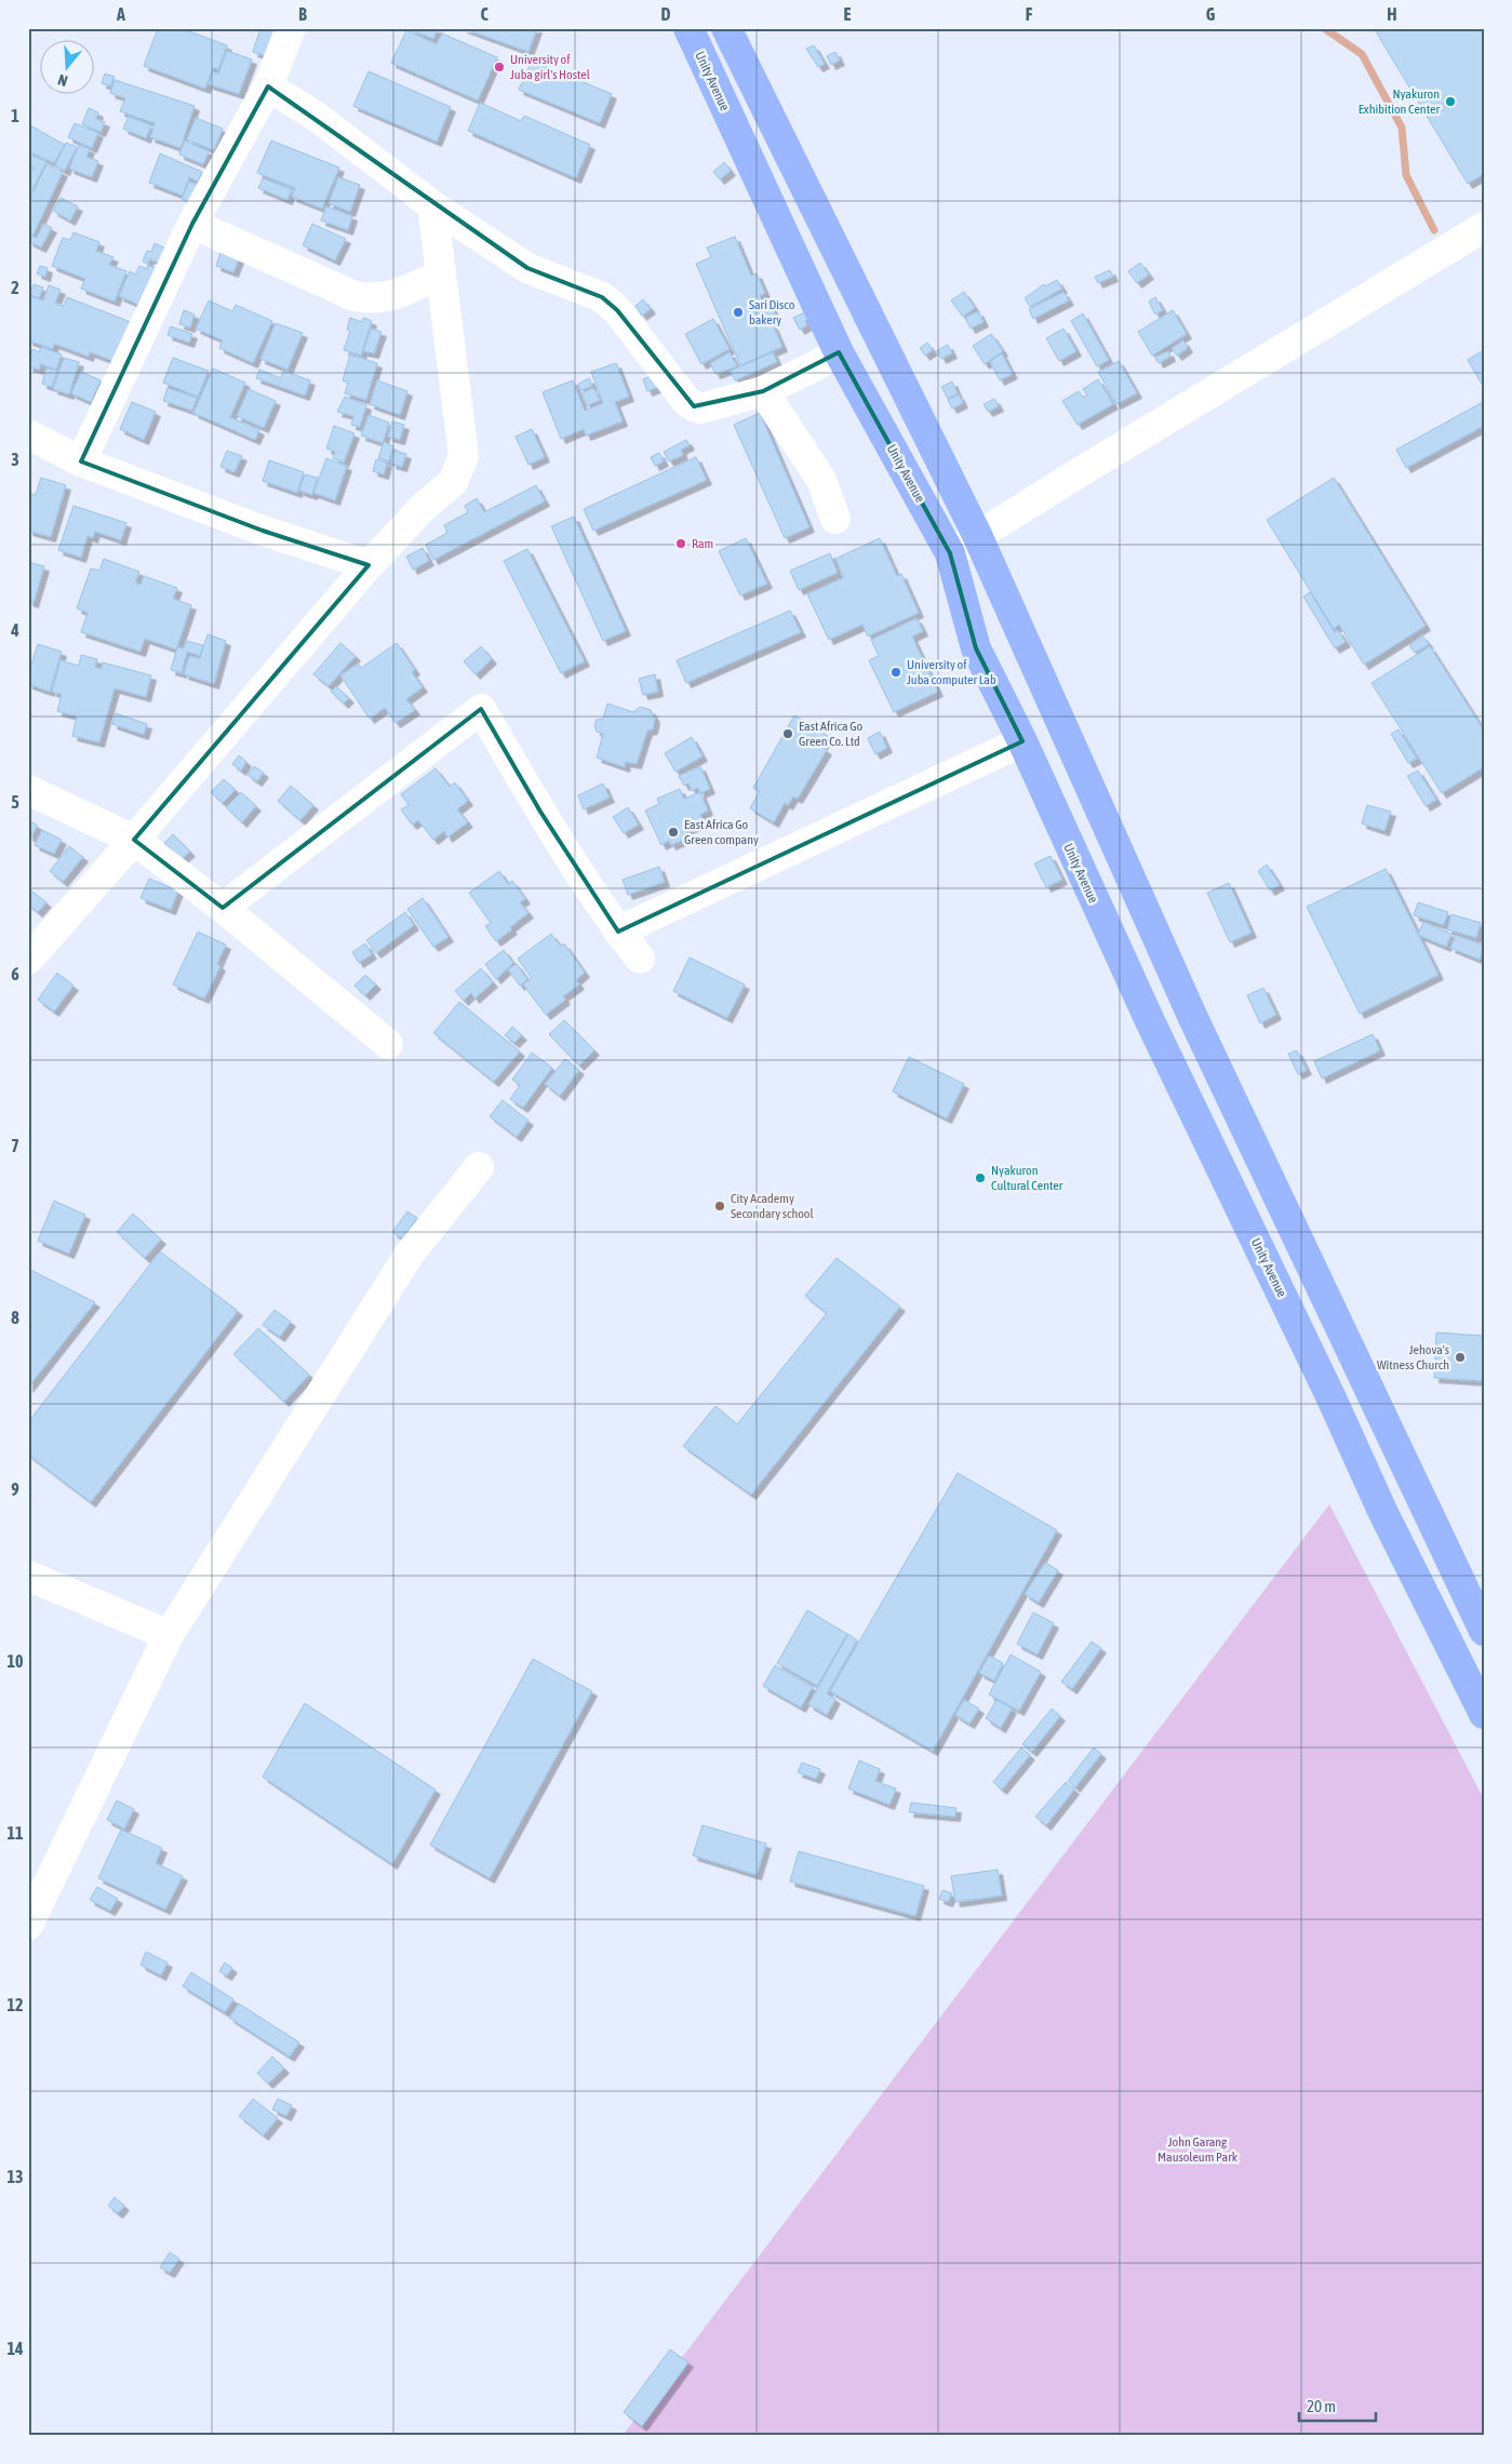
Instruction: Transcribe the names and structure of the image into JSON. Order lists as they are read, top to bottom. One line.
{"streets":{"main road":["Unity Avenue"]},"parks":["John Garang Mausoleum Park"],"places":["University of Juba girl's Hostel","Nyakuron Exhibition Center","Sari Disco bakery","Ram","University of Juba computer Lab","East Africa Go Green Co. Ltd","East Africa Go Green company","Nyakuron Cultural Center","City Academy Secondary school","Jehova's Witness Church"],"scale_bar":"20 m","north":"bottom","grid":{"columns":["A","B","C","D","E","F","G","H"],"rows":["1","2","3","4","5","6","7","8","9","10","11","12","13","14"]}}
